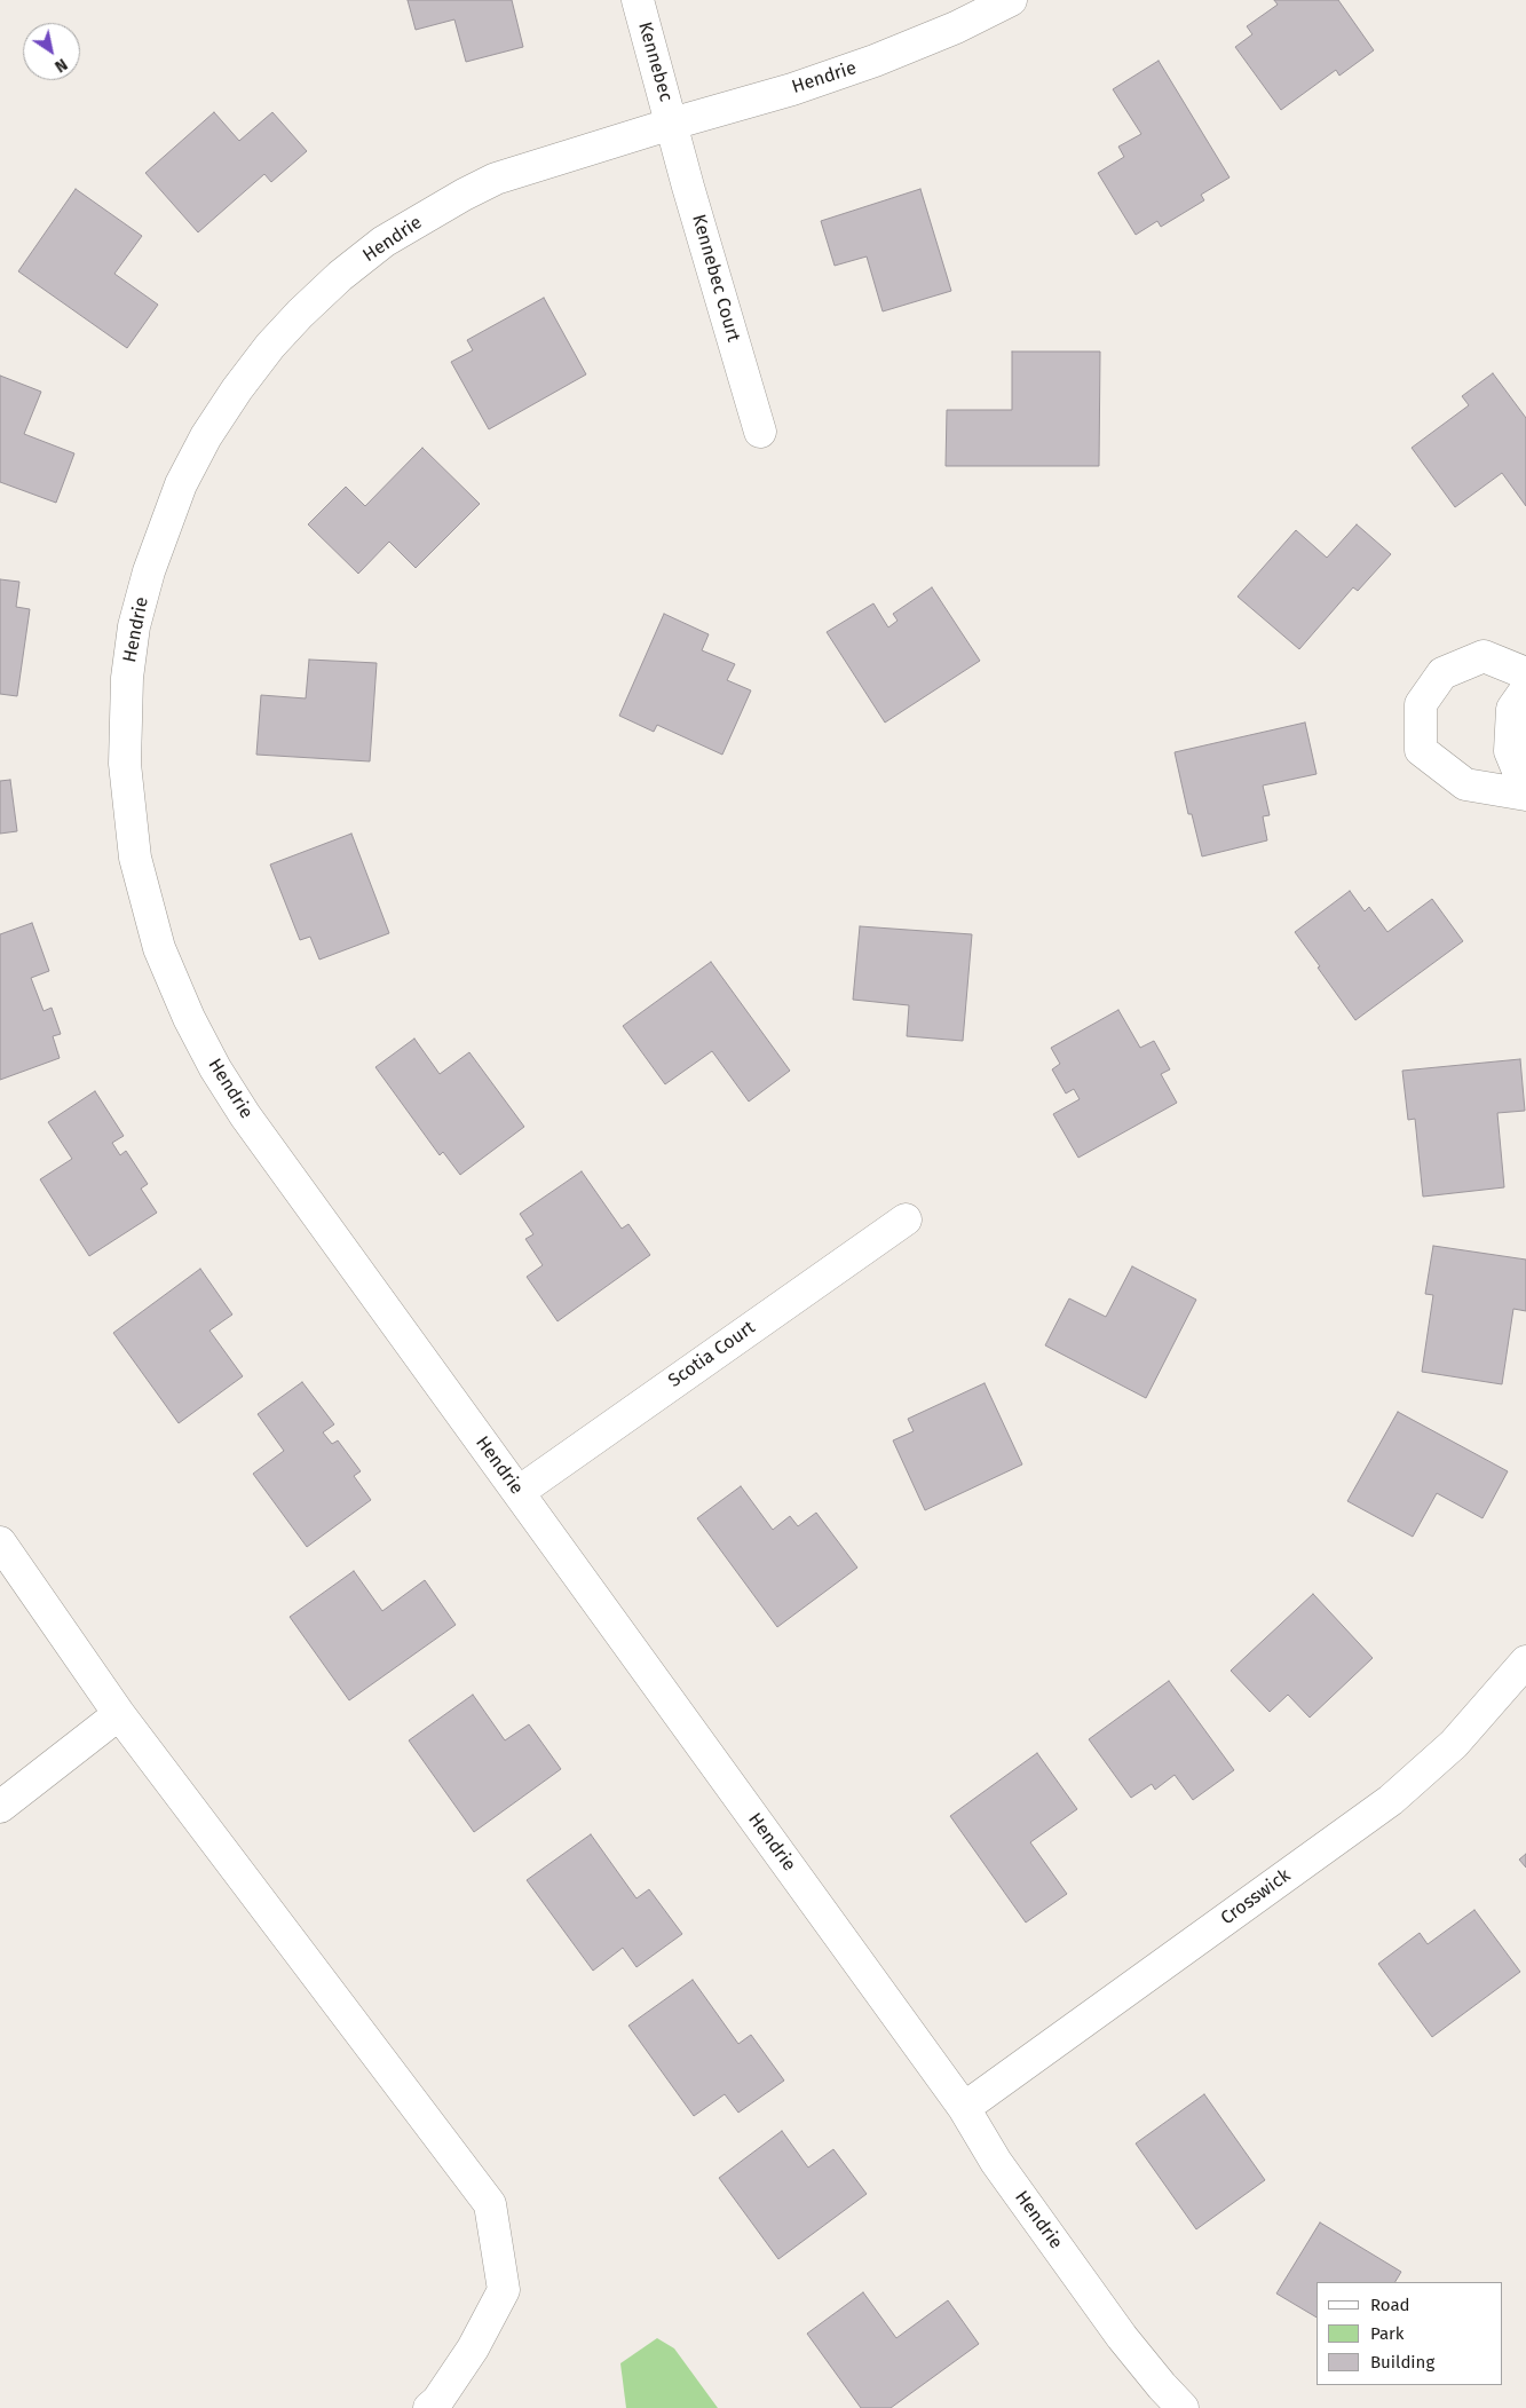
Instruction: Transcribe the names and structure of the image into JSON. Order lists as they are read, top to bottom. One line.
{"streets":{"street":["Kennebec","Hendrie","Kennebec Court","Scotia Court","Crosswick"]},"crossings":[["Kennebec","Hendrie"],["Kennebec","Kennebec Court"],["Hendrie","Kennebec Court"],["Hendrie","Scotia Court"],["Hendrie","Crosswick"]],"legend":["Road","Park","Building"],"north":"bottom right"}
